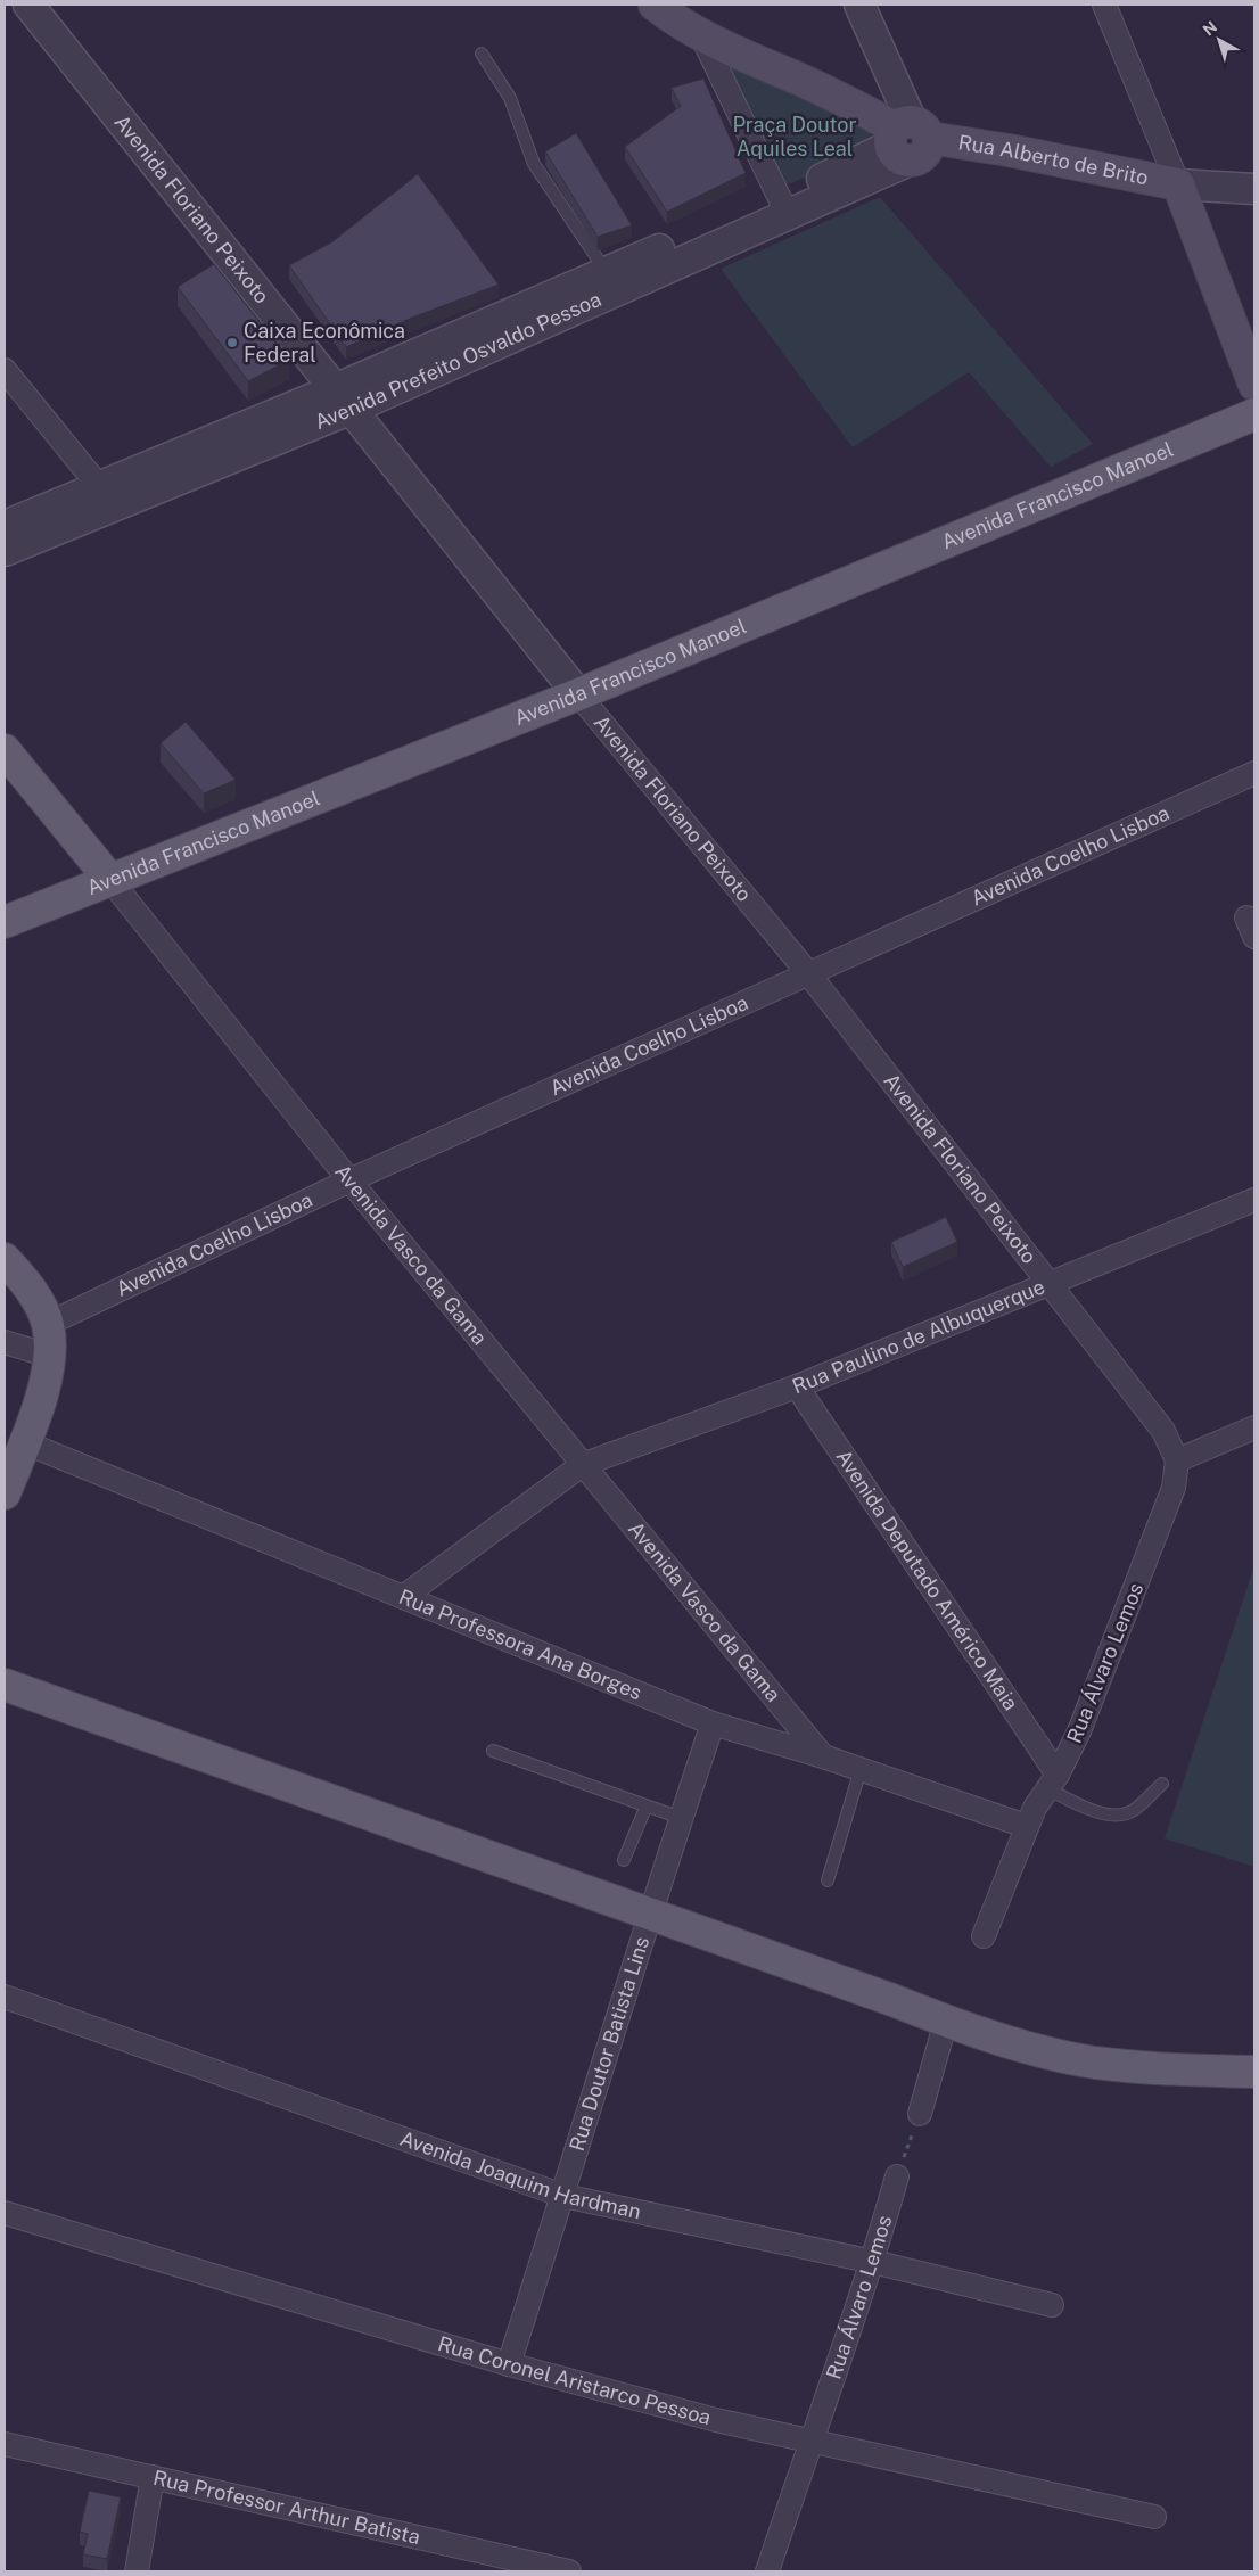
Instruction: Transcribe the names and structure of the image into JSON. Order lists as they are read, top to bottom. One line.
{"streets":{"main road":["Rua Alberto de Brito","Avenida Francisco Manoel","Avenida Vasco da Gama"],"street":["Avenida Floriano Peixoto","Avenida Prefeito Osvaldo Pessoa","Avenida Coelho Lisboa","Rua Paulino de Albuquerque","Avenida Deputado Américo Maia","Rua Professora Ana Borges","Rua Álvaro Lemos","Rua Doutor Batista Lins","Avenida Joaquim Hardman","Rua Coronel Aristarco Pessoa","Rua Professor Arthur Batista"]},"crossings":[["Rua Alberto de Brito","Avenida Prefeito Osvaldo Pessoa"],["Avenida Floriano Peixoto","Avenida Prefeito Osvaldo Pessoa"],["Avenida Floriano Peixoto","Avenida Francisco Manoel"],["Avenida Floriano Peixoto","Avenida Coelho Lisboa"],["Avenida Floriano Peixoto","Rua Paulino de Albuquerque"],["Avenida Floriano Peixoto","Rua Álvaro Lemos"],["Avenida Francisco Manoel","Avenida Vasco da Gama"],["Avenida Coelho Lisboa","Avenida Vasco da Gama"],["Avenida Vasco da Gama","Rua Paulino de Albuquerque"],["Avenida Vasco da Gama","Rua Professora Ana Borges"],["Rua Paulino de Albuquerque","Avenida Deputado Américo Maia"],["Rua Paulino de Albuquerque","Rua Professora Ana Borges"],["Avenida Deputado Américo Maia","Rua Álvaro Lemos"],["Rua Professora Ana Borges","Rua Álvaro Lemos"],["Rua Professora Ana Borges","Rua Doutor Batista Lins"],["Rua Álvaro Lemos","Avenida Joaquim Hardman"],["Rua Álvaro Lemos","Rua Coronel Aristarco Pessoa"],["Rua Doutor Batista Lins","Avenida Joaquim Hardman"],["Rua Doutor Batista Lins","Rua Coronel Aristarco Pessoa"]],"parks":["Praça Doutor Aquiles Leal"],"places":["Caixa Econômica Federal"],"north":"top left"}
